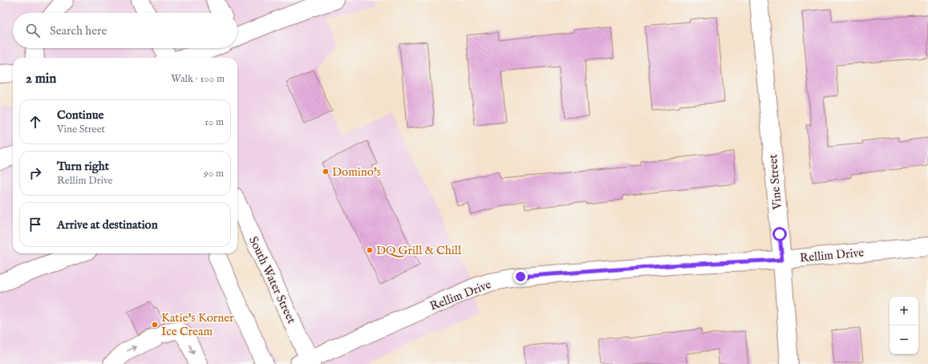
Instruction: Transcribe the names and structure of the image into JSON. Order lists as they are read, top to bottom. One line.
{"streets":{"street":["Vine Street","Rellim Drive","South Water Street"]},"crossings":[["Vine Street","Rellim Drive"],["Rellim Drive","South Water Street"]],"places":["Domino's","DQ Grill & Chill","Katie's Korner Ice Cream"],"page":{"search":"Search here","heading":["2 min","Walk · 100 m"],"list":[["Continue","Vine Street","10 m"],["Turn right","Rellim Drive","90 m"],"Arrive at destination"],"map_buttons":["+","−"]}}
